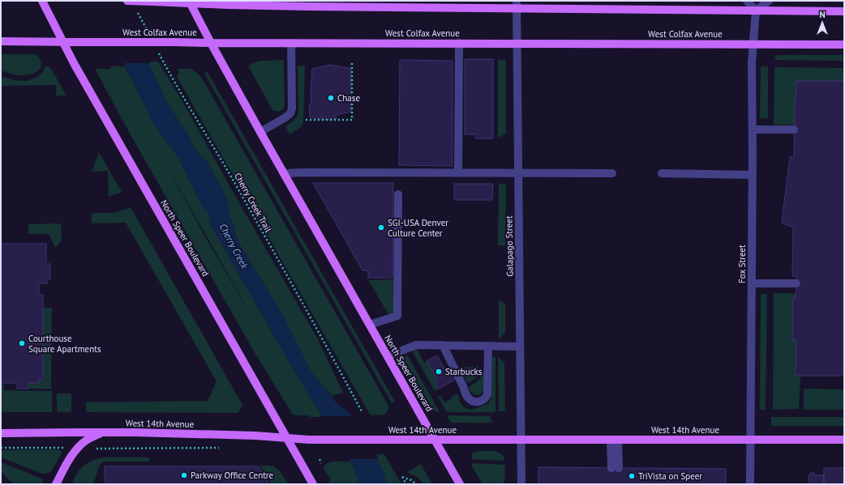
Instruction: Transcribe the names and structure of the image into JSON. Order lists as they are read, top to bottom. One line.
{"streets":{"main road":["West Colfax Avenue","North Speer Boulevard","West 14th Avenue"],"street":["Galapago Street","Fox Street"],"path":["Cherry Creek Trail"]},"crossings":[["West Colfax Avenue","North Speer Boulevard"],["West Colfax Avenue","Galapago Street"],["West Colfax Avenue","Fox Street"],["North Speer Boulevard","West 14th Avenue"],["Galapago Street","West 14th Avenue"],["Fox Street","West 14th Avenue"]],"water":["Cherry Creek"],"places":["Chase","SGI-USA Denver Culture Center","Courthouse Square Apartments","Starbucks","Parkway Office Centre","TriVista on Speer"],"north":"top"}
